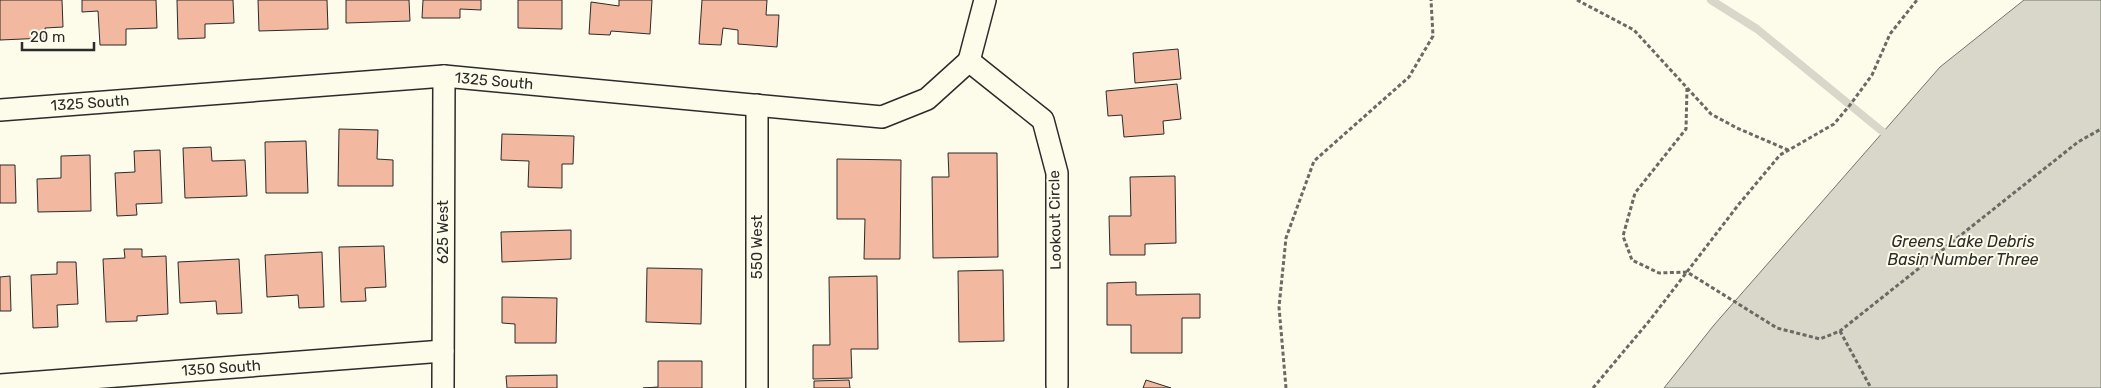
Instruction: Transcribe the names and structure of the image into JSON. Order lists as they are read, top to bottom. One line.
{"streets":{"street":["1325 South","Lookout Circle","625 West","550 West","1350 South"]},"crossings":[["1325 South","Lookout Circle"],["1325 South","625 West"],["1325 South","550 West"],["625 West","1350 South"]],"water":["Greens Lake Debris Basin Number Three"],"scale_bar":"20 m"}
